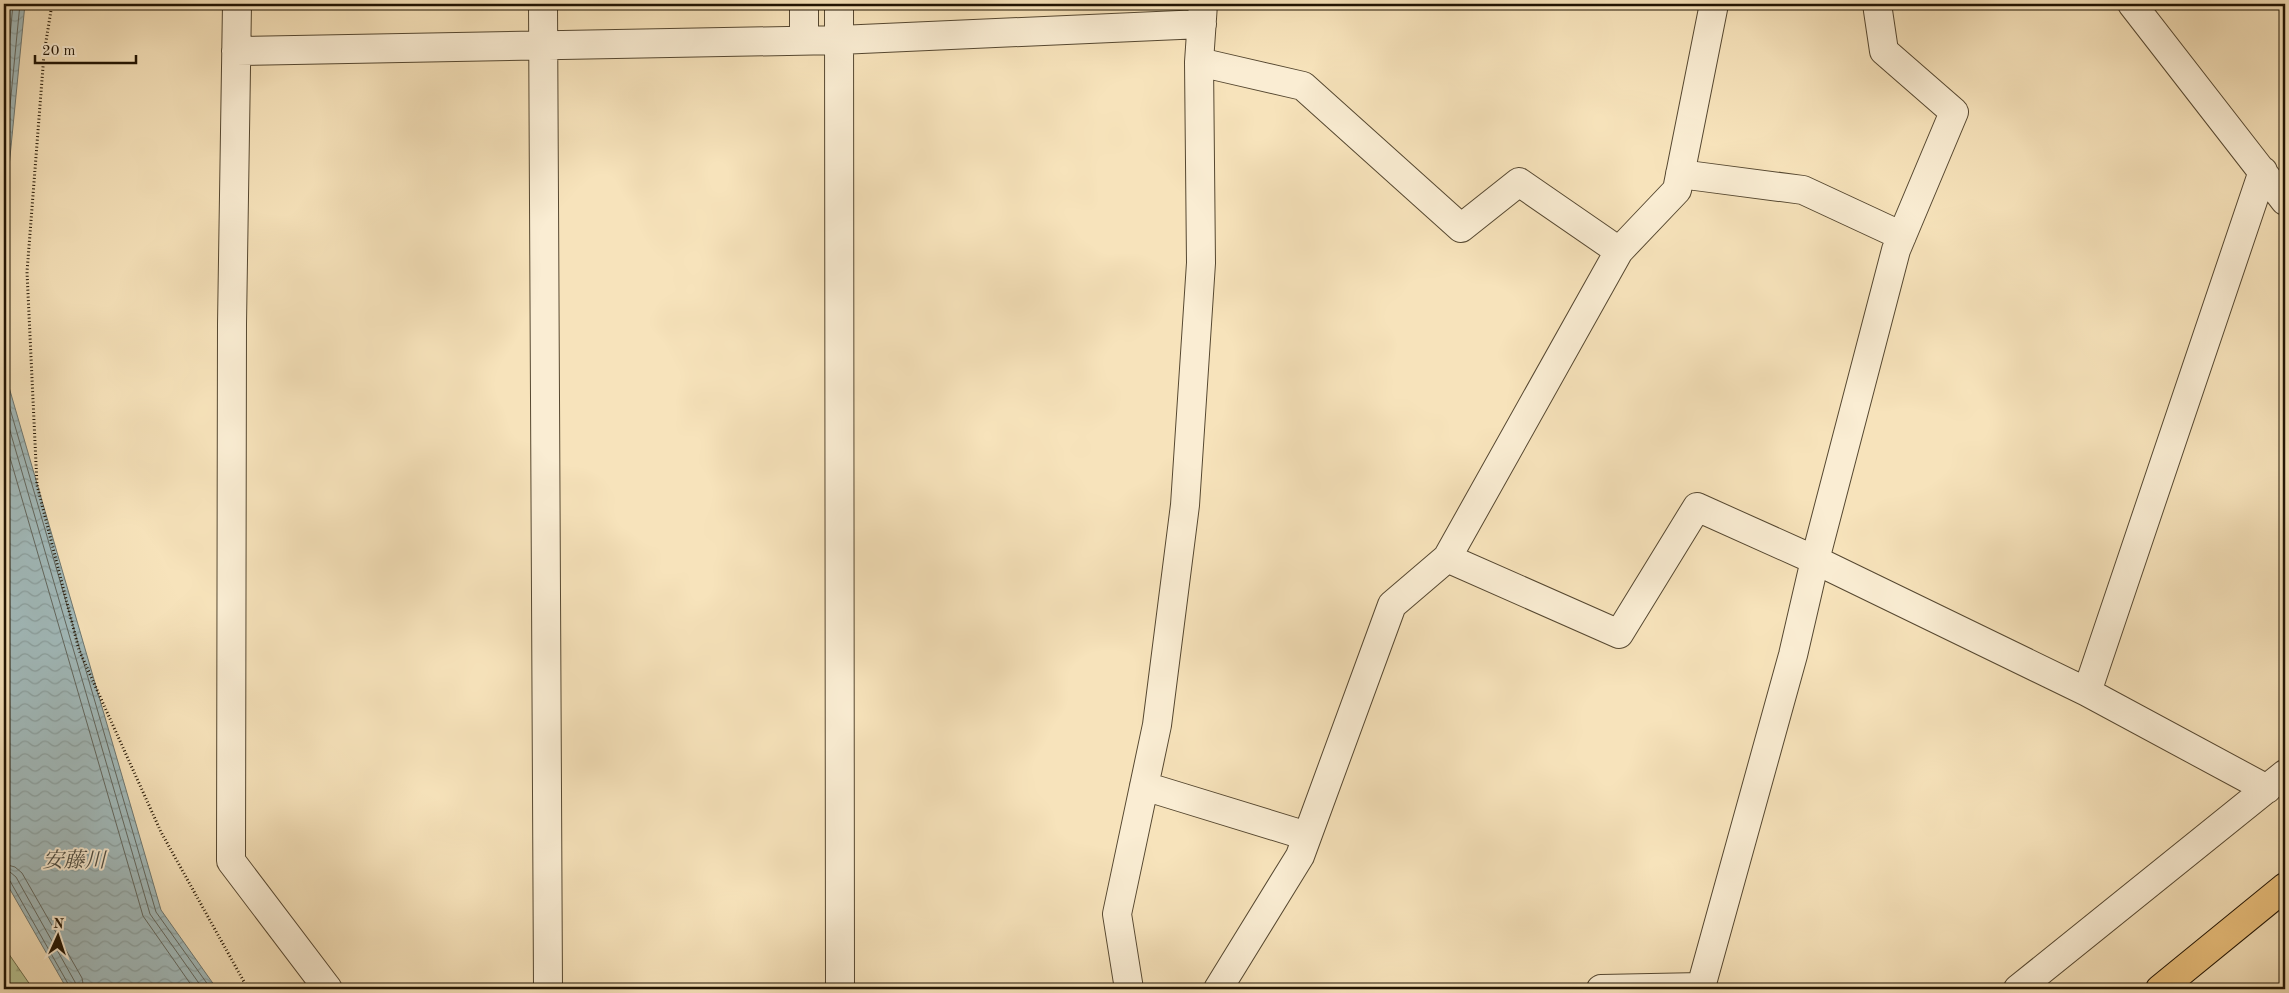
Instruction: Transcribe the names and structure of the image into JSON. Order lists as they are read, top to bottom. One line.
{"water":["安藤川"],"scale_bar":"20 m","north":"top"}
